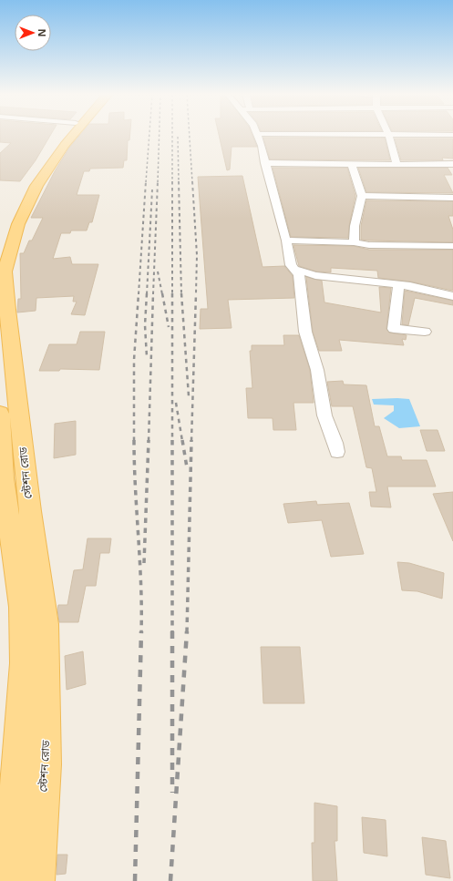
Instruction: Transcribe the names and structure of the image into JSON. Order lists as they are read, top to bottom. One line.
{"streets":{"main road":["স্টেশন রোড"]},"north":"right"}
